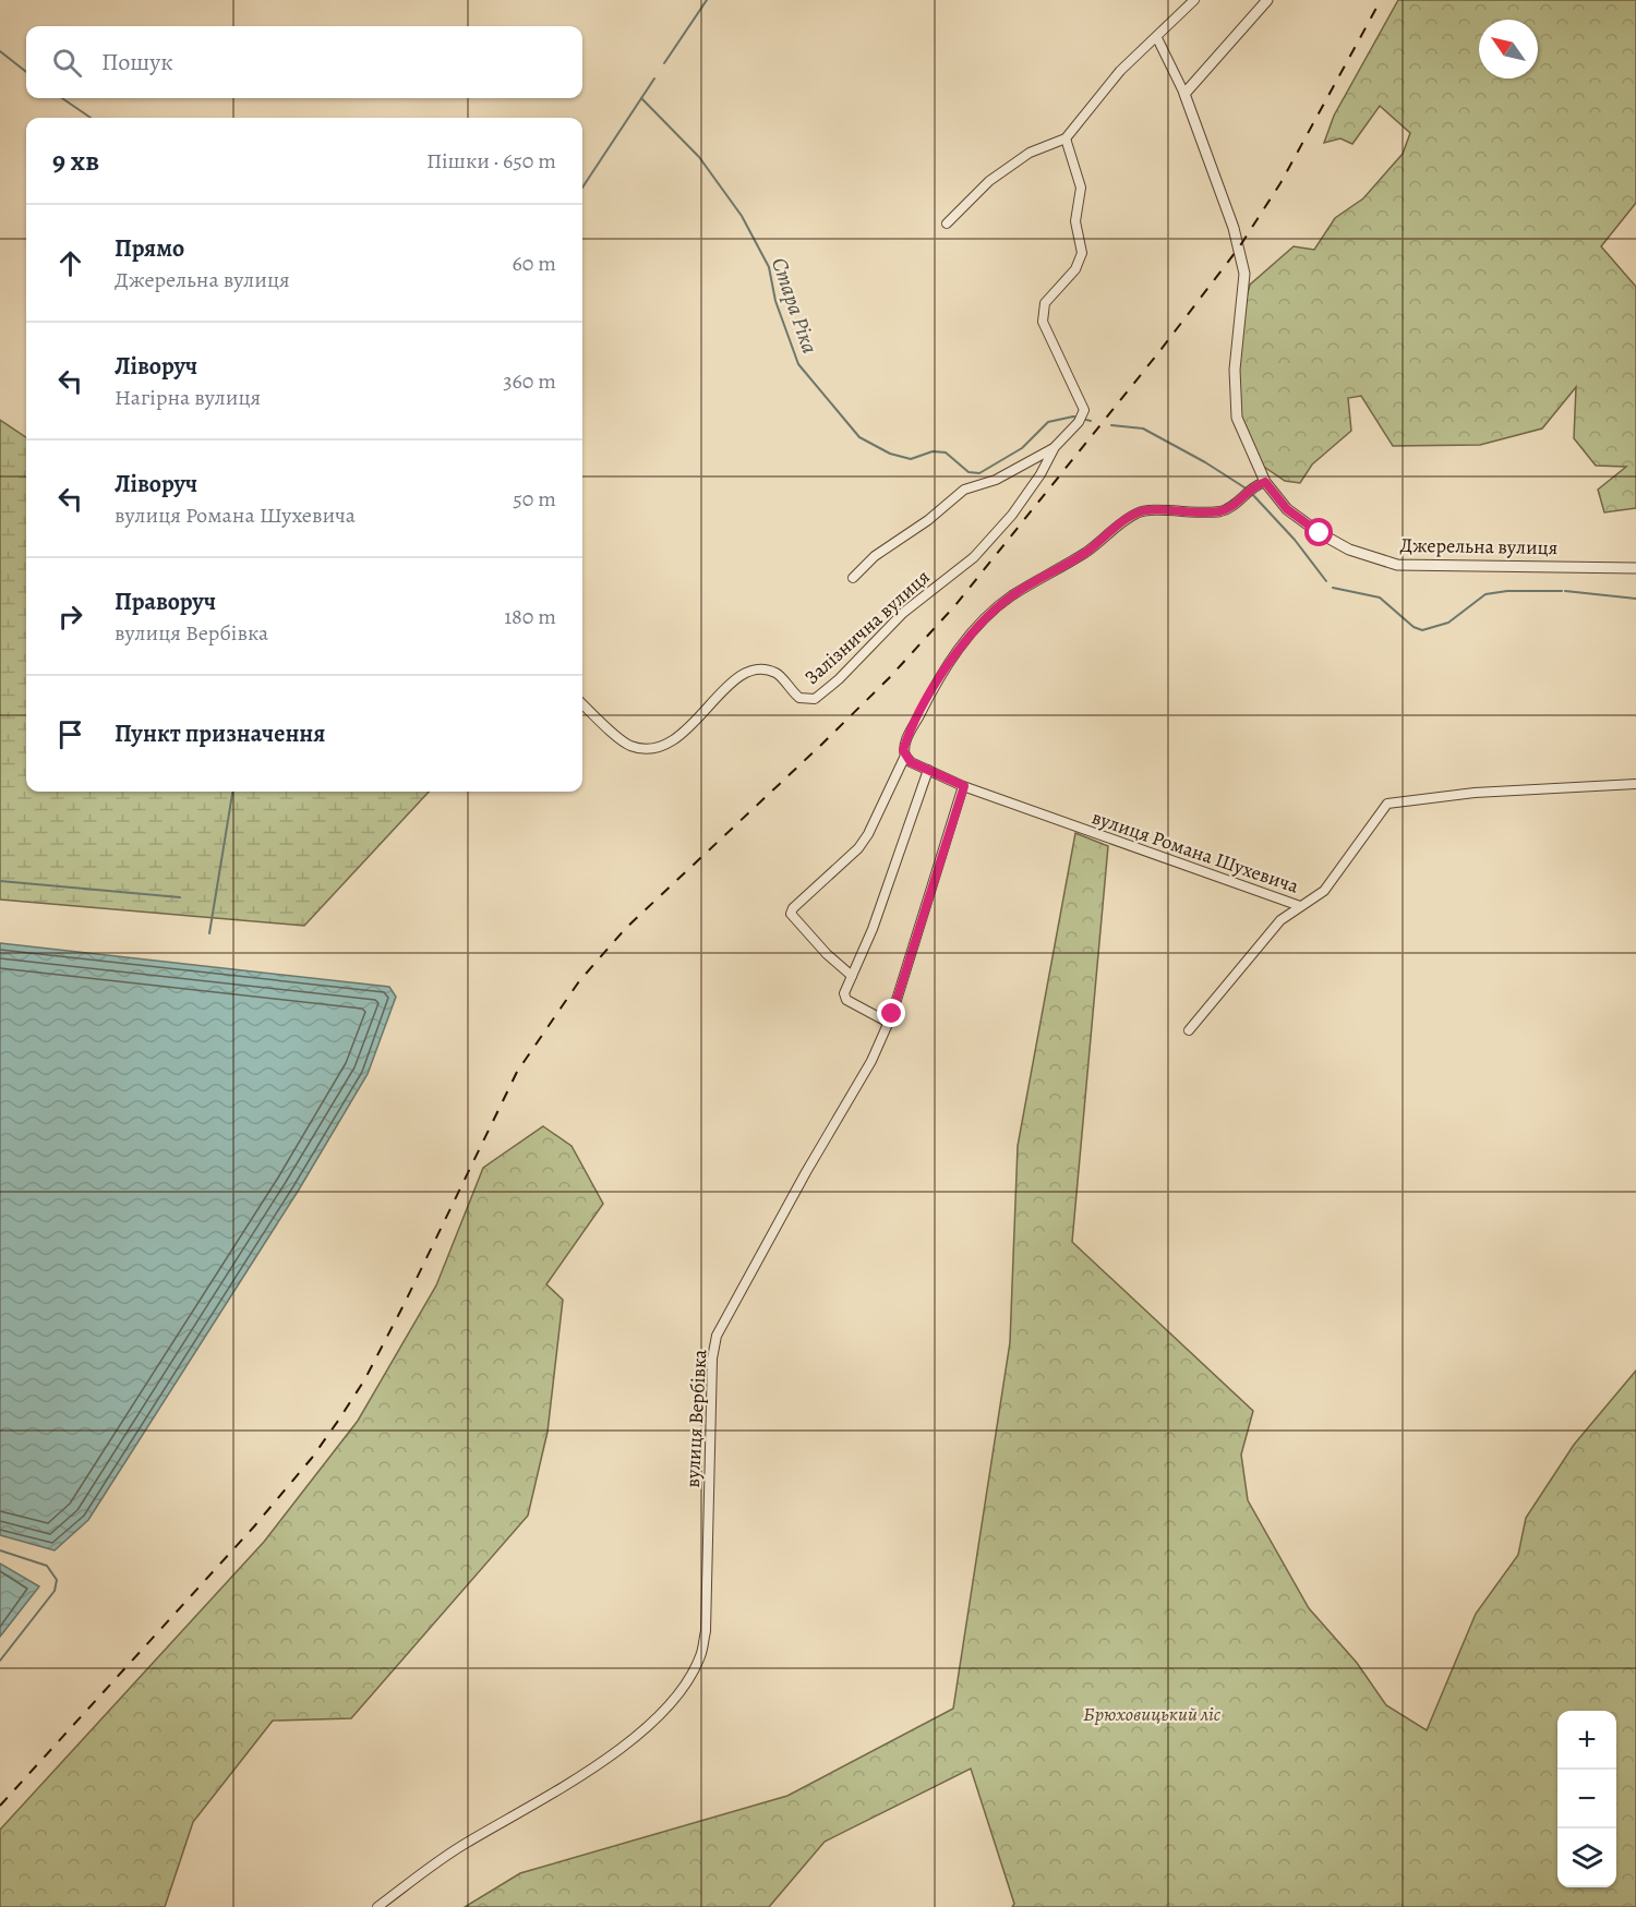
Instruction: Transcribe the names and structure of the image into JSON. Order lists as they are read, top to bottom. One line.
{"streets":{"street":["Джерельна вулиця","Залізнична вулиця","вулиця Романа Шухевича","вулиця Вербівка"]},"crossings":[["вулиця Романа Шухевича","вулиця Вербівка"]],"water":["Стара Ріка"],"parks":["Брюховицький ліс"],"north":"top left","page":{"search":"Пошук","heading":["9 хв","Пішки · 650 m"],"list":[["Прямо","Джерельна вулиця","60 m"],["Ліворуч","Нагірна вулиця","360 m"],["Ліворуч","вулиця Романа Шухевича","50 m"],["Праворуч","вулиця Вербівка","180 m"],"Пункт призначення"],"map_buttons":["+","−"]}}
